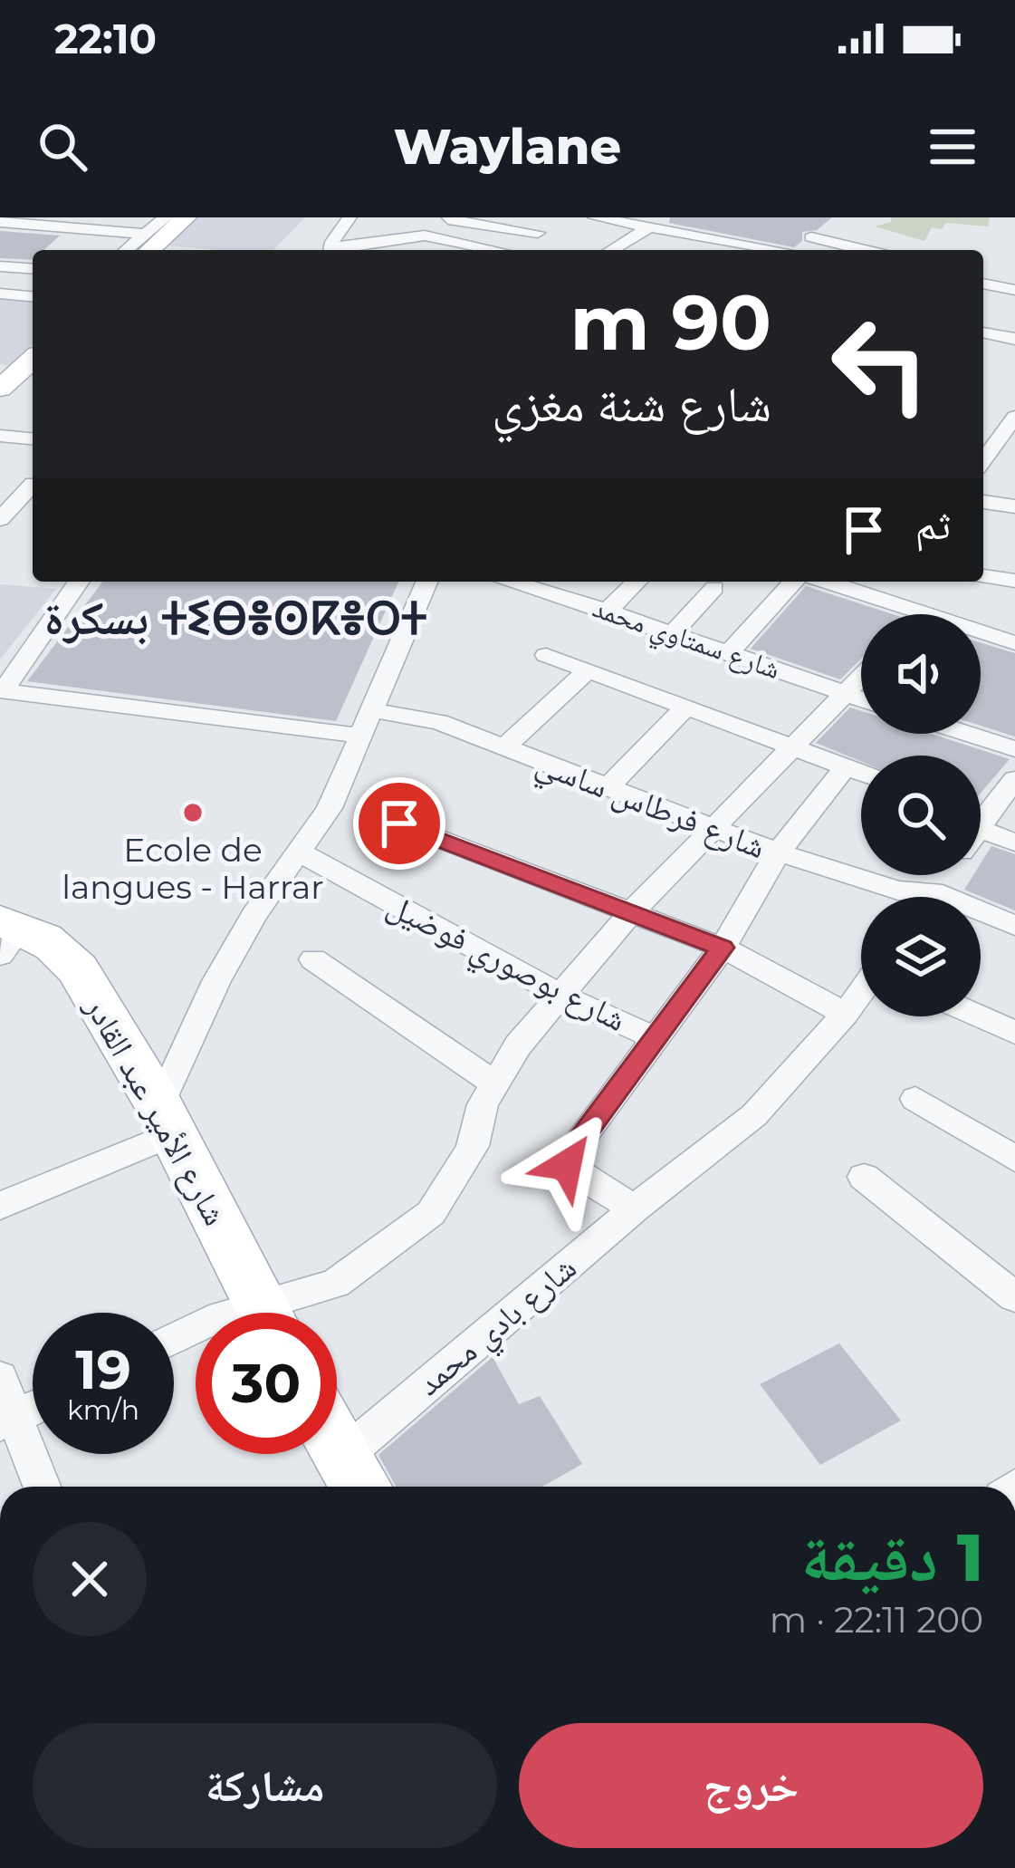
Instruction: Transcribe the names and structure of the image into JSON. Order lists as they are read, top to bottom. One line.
{"streets":{"main road":["شارع الأمير عبد القادر"],"street":["شارع سمتاوي محمد","شارع فرطاس ساسي","شارع بوصوري فوضيل","شارع بادي محمد"]},"districts":["بسكرة ⵜⵉⴱⴻⵙⴽⴻⵔⵜ"],"places":["Ecole de langues - Harrar"],"page":{"status":"22:10","header":"Waylane","turn":["90 m","شارع شنة مغزي"],"then":"ثم","speed":"19 km/h","limit":"30","heading":["1 دقيقة","200 m · 22:11"],"buttons":["خروج","مشاركة"]}}
